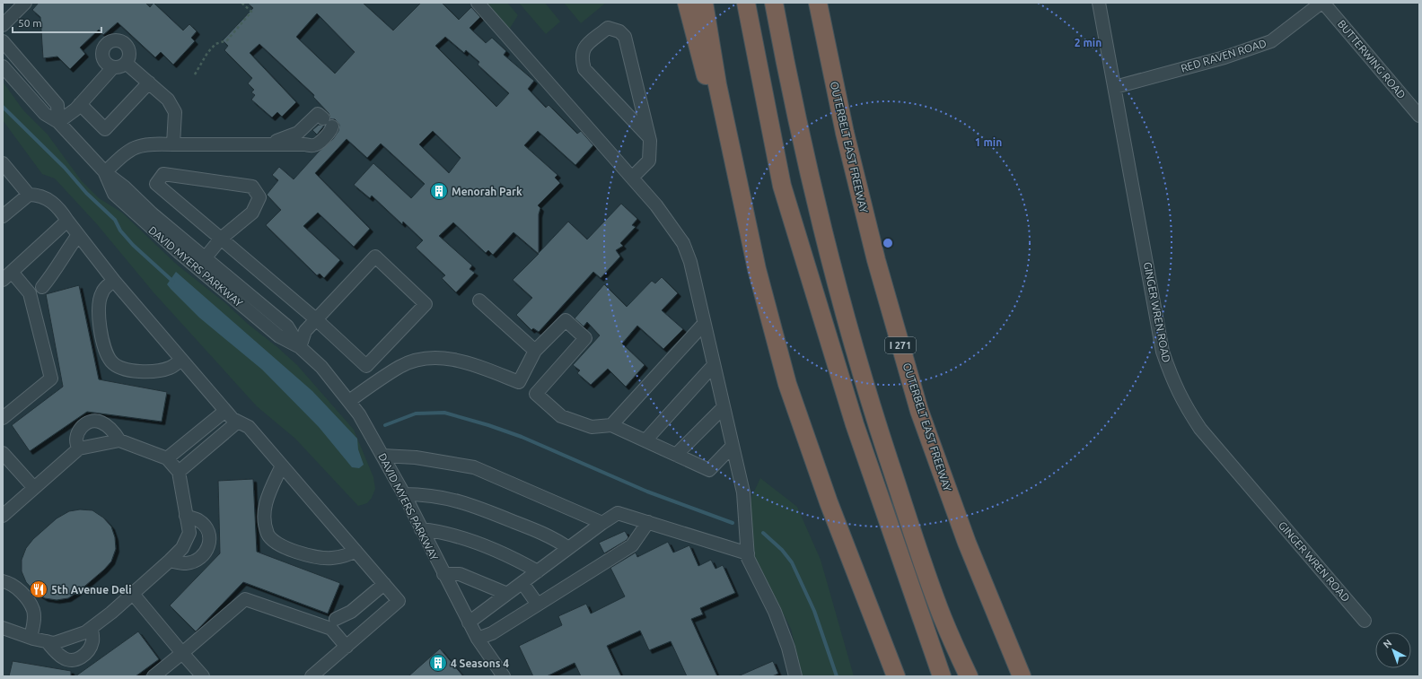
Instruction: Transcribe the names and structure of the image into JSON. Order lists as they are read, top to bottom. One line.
{"streets":{"highway":["OUTERBELT EAST FREEWAY","I 271"],"street":["RED RAVEN ROAD","BUTTERWING ROAD","DAVID MYERS PARKWAY","GINGER WREN ROAD"]},"crossings":[["RED RAVEN ROAD","BUTTERWING ROAD"],["RED RAVEN ROAD","GINGER WREN ROAD"]],"places":{"building":["Menorah Park","4 Seasons 4"],"restaurant":["5th Avenue Deli"]},"scale_bar":"50 m","north":"top left","rings":["2 min","1 min"]}
